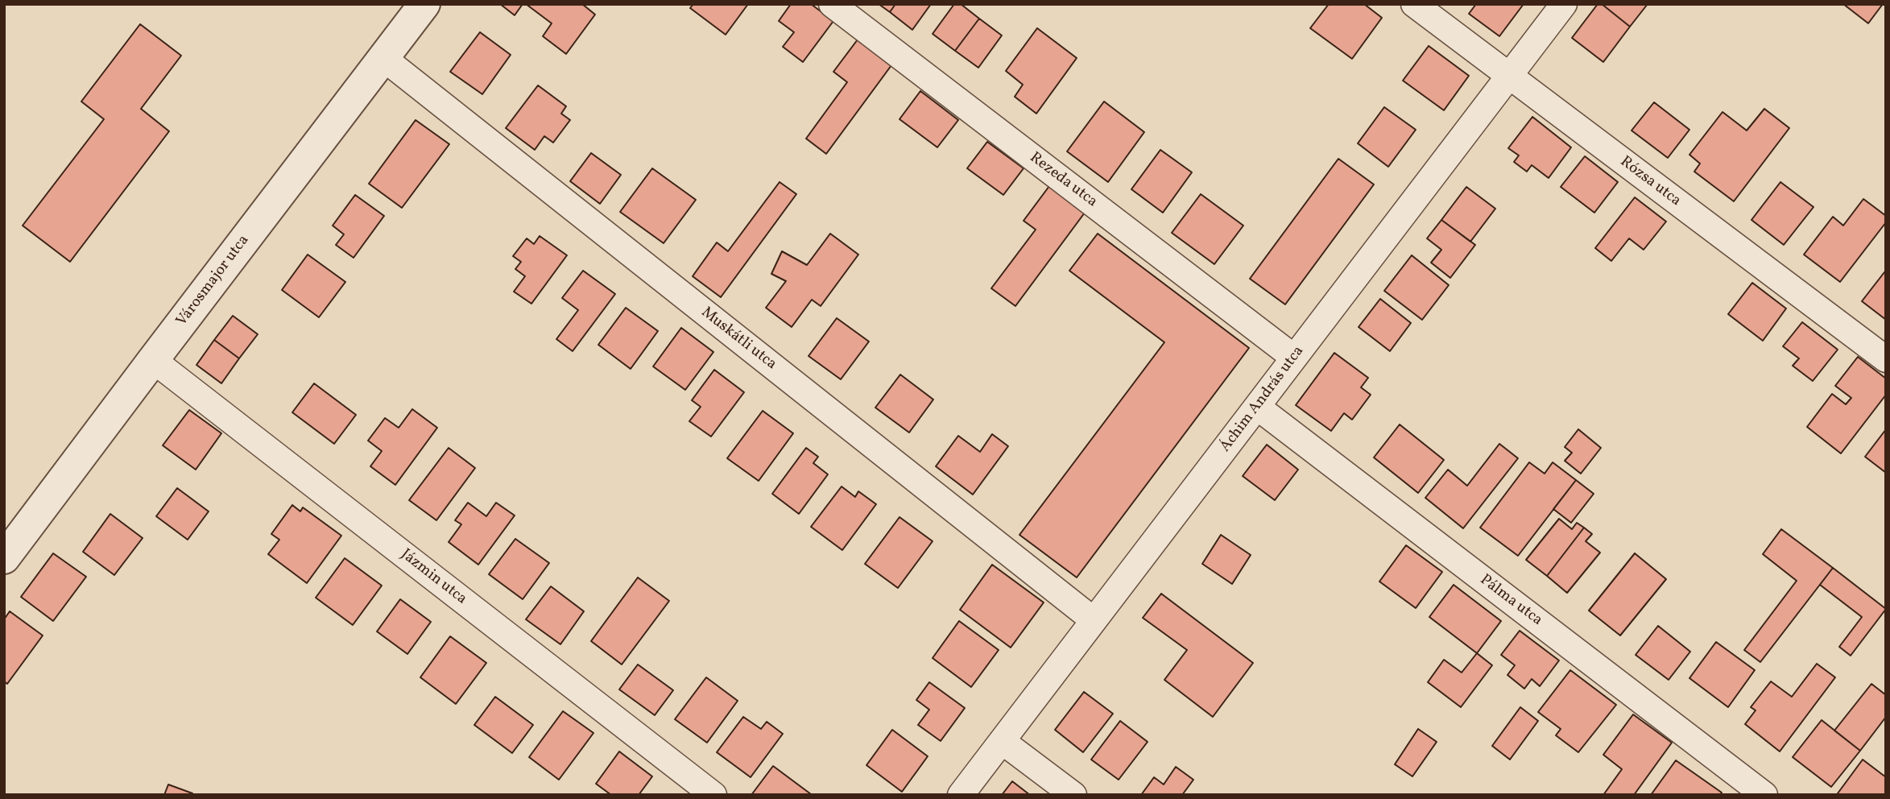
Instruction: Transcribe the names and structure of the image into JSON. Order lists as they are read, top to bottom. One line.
{"streets":{"street":["Rezeda utca","Rózsa utca","Városmajor utca","Muskátli utca","Áchim András utca","Jázmin utca","Pálma utca"]},"crossings":[["Rezeda utca","Áchim András utca"],["Rózsa utca","Áchim András utca"],["Városmajor utca","Muskátli utca"],["Városmajor utca","Jázmin utca"],["Muskátli utca","Áchim András utca"],["Áchim András utca","Pálma utca"]]}
